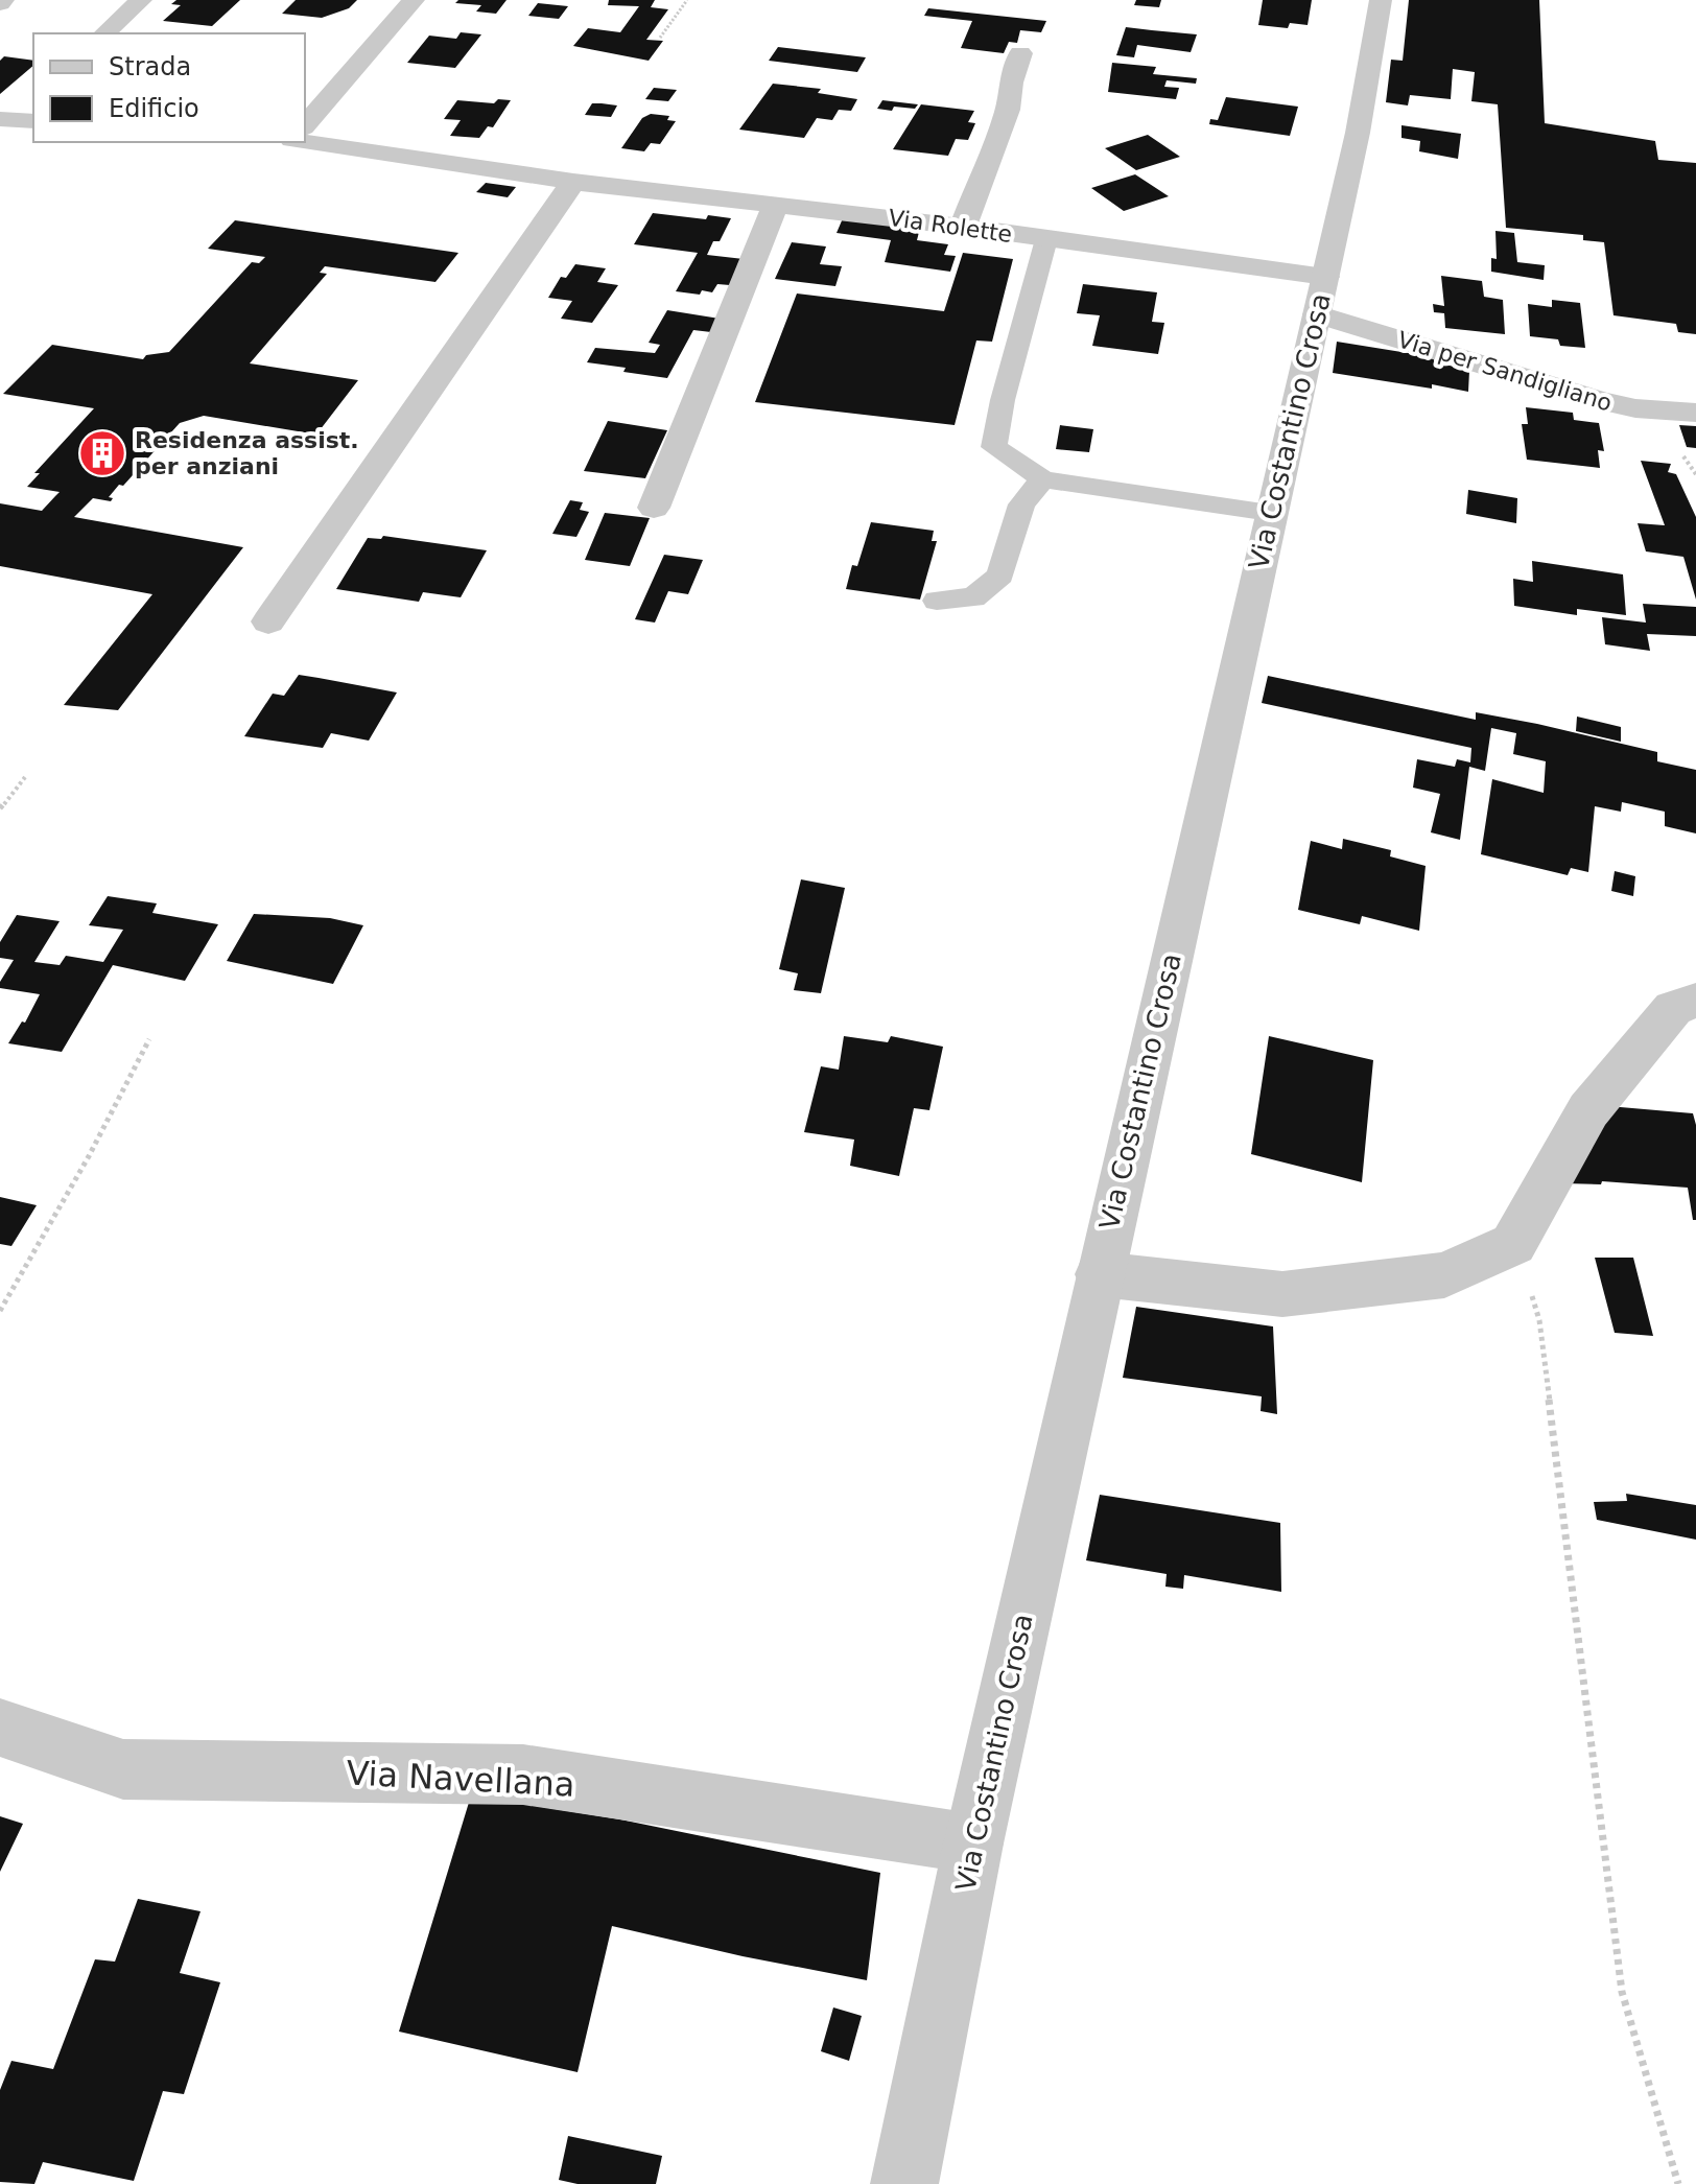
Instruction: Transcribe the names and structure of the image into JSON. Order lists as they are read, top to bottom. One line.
{"streets":{"street":["Via Rolette","Via per Sandigliano","Via Costantino Crosa","Via Navellana"]},"crossings":[["Via Rolette","Via per Sandigliano"],["Via Rolette","Via Costantino Crosa"],["Via per Sandigliano","Via Costantino Crosa"],["Via Costantino Crosa","Via Navellana"]],"places":{"building":["Residenza assist. per anziani"]},"legend":["Strada","Edificio"]}
